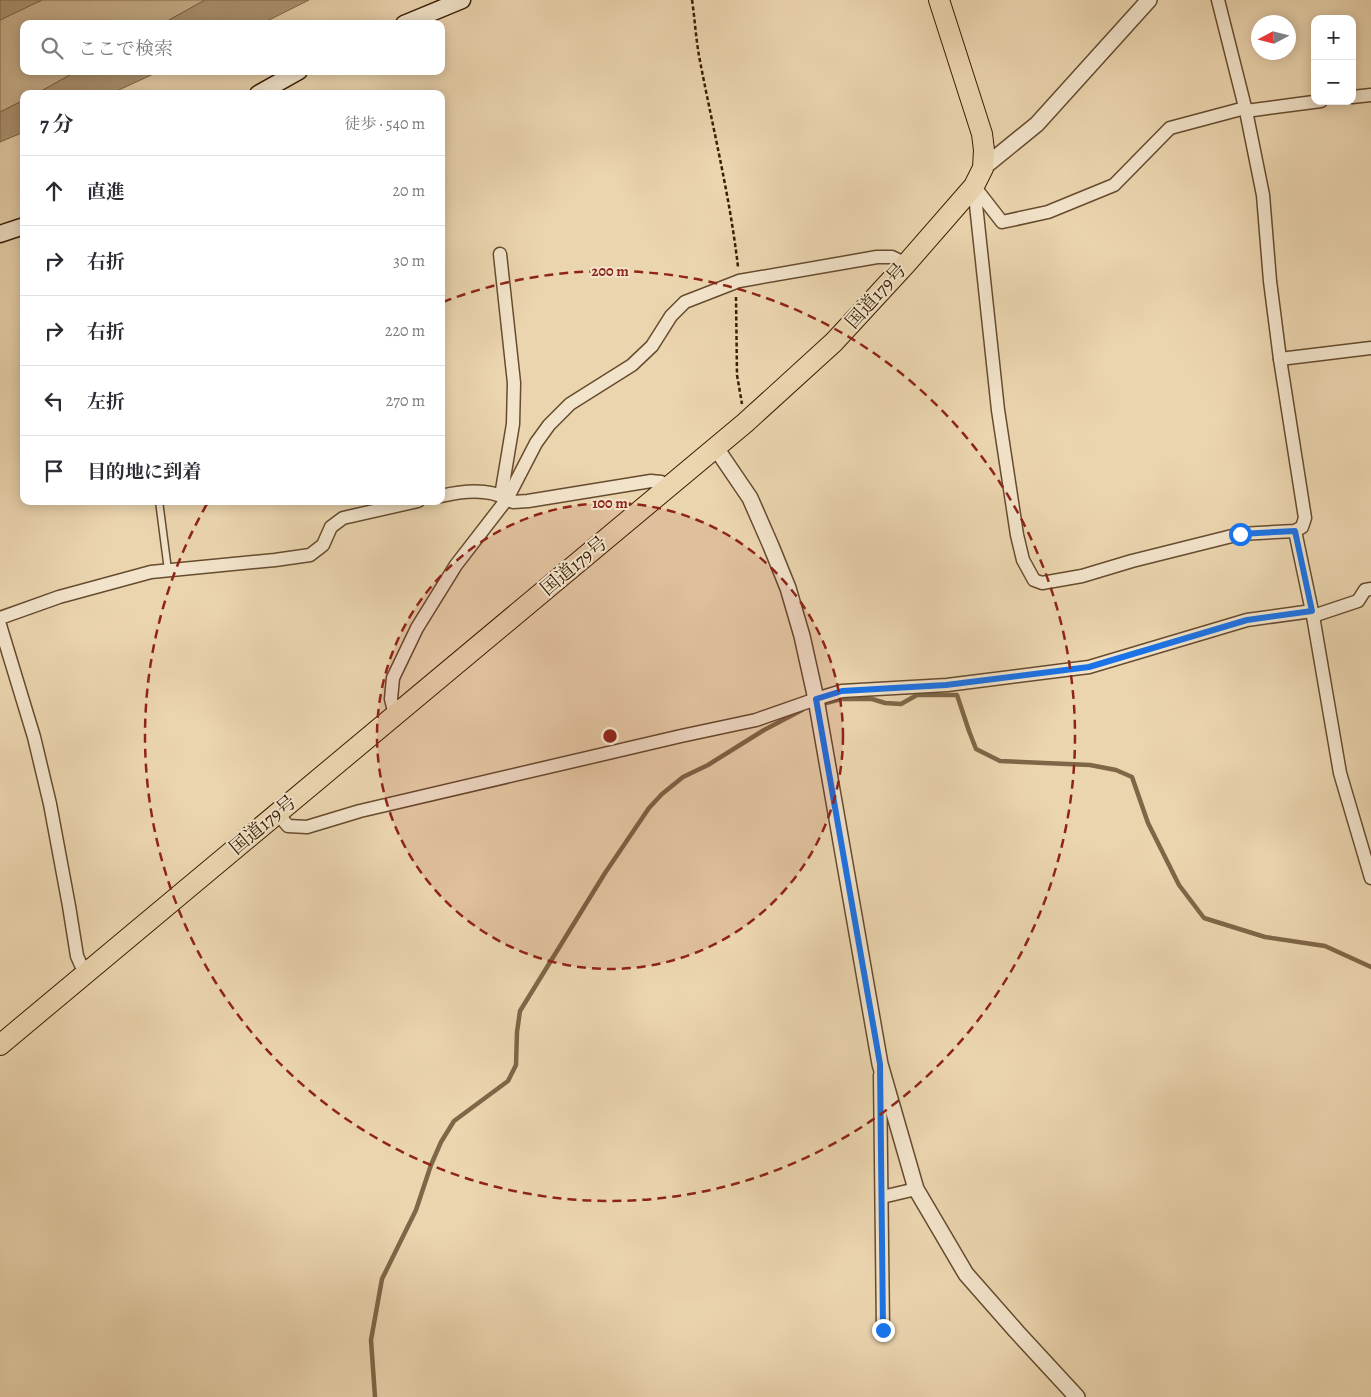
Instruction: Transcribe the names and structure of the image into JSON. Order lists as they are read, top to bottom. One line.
{"streets":{"highway":["国道179号"]},"north":"left","page":{"map_buttons":["+","−"],"search":"ここで検索","heading":["7 分","徒歩 · 540 m"],"list":[["直進","20 m"],["右折","30 m"],["右折","220 m"],["左折","270 m"],"目的地に到着"]},"rings":["200 m","100 m"]}
